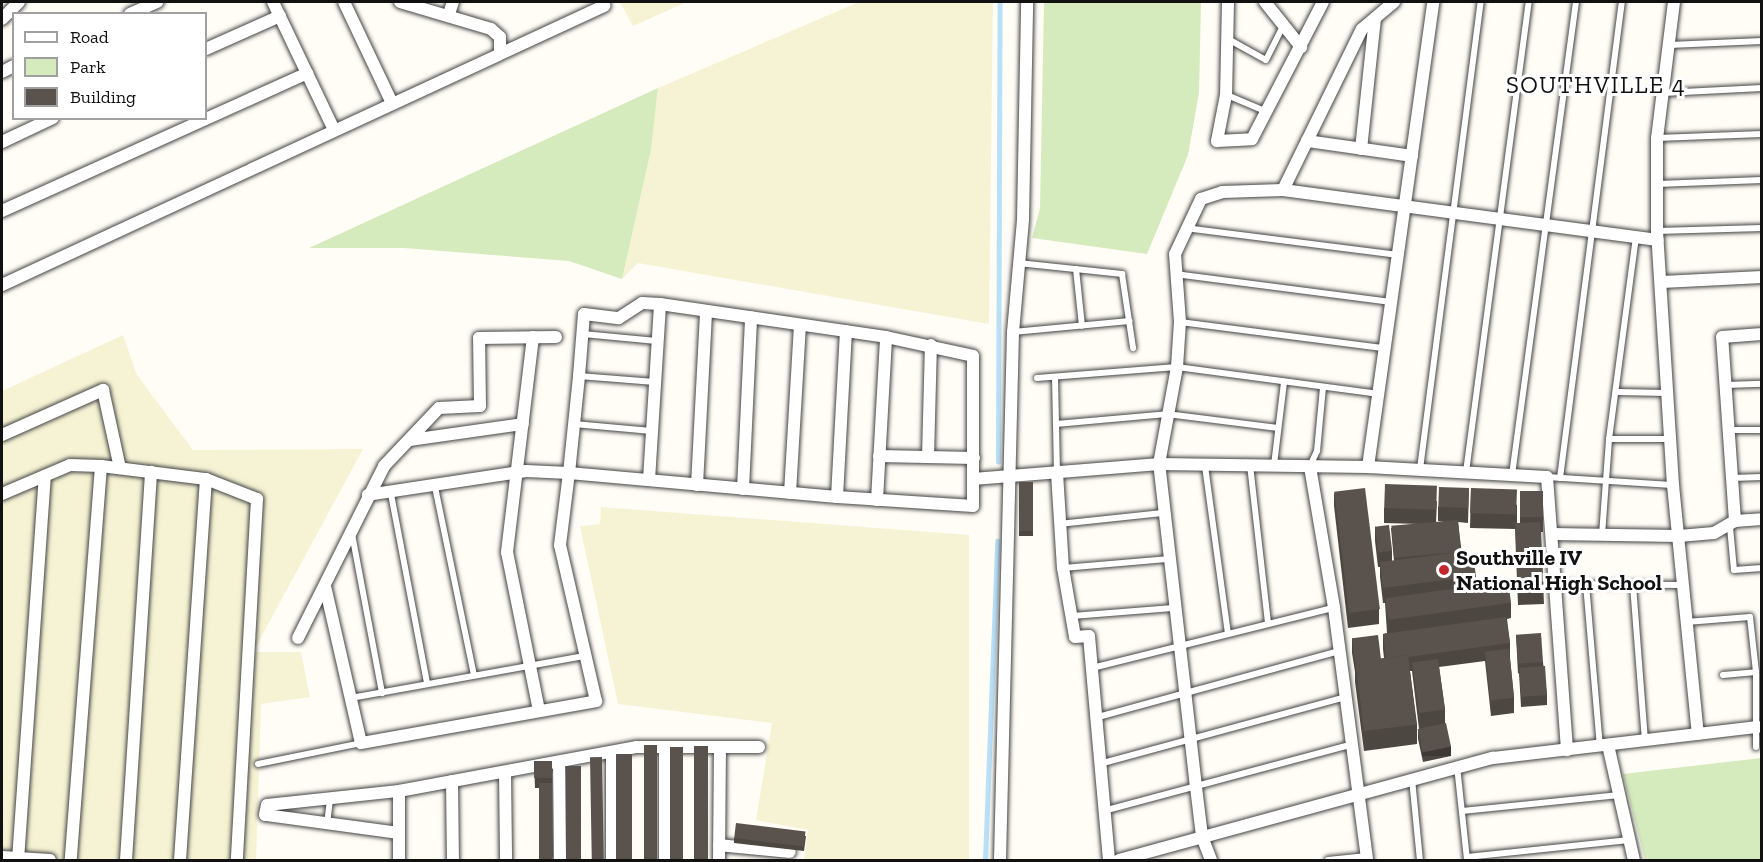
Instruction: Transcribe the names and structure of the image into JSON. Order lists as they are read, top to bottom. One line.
{"districts":["SOUTHVILLE 4"],"places":["Southville IV National High School"],"legend":["Road","Park","Building"]}
